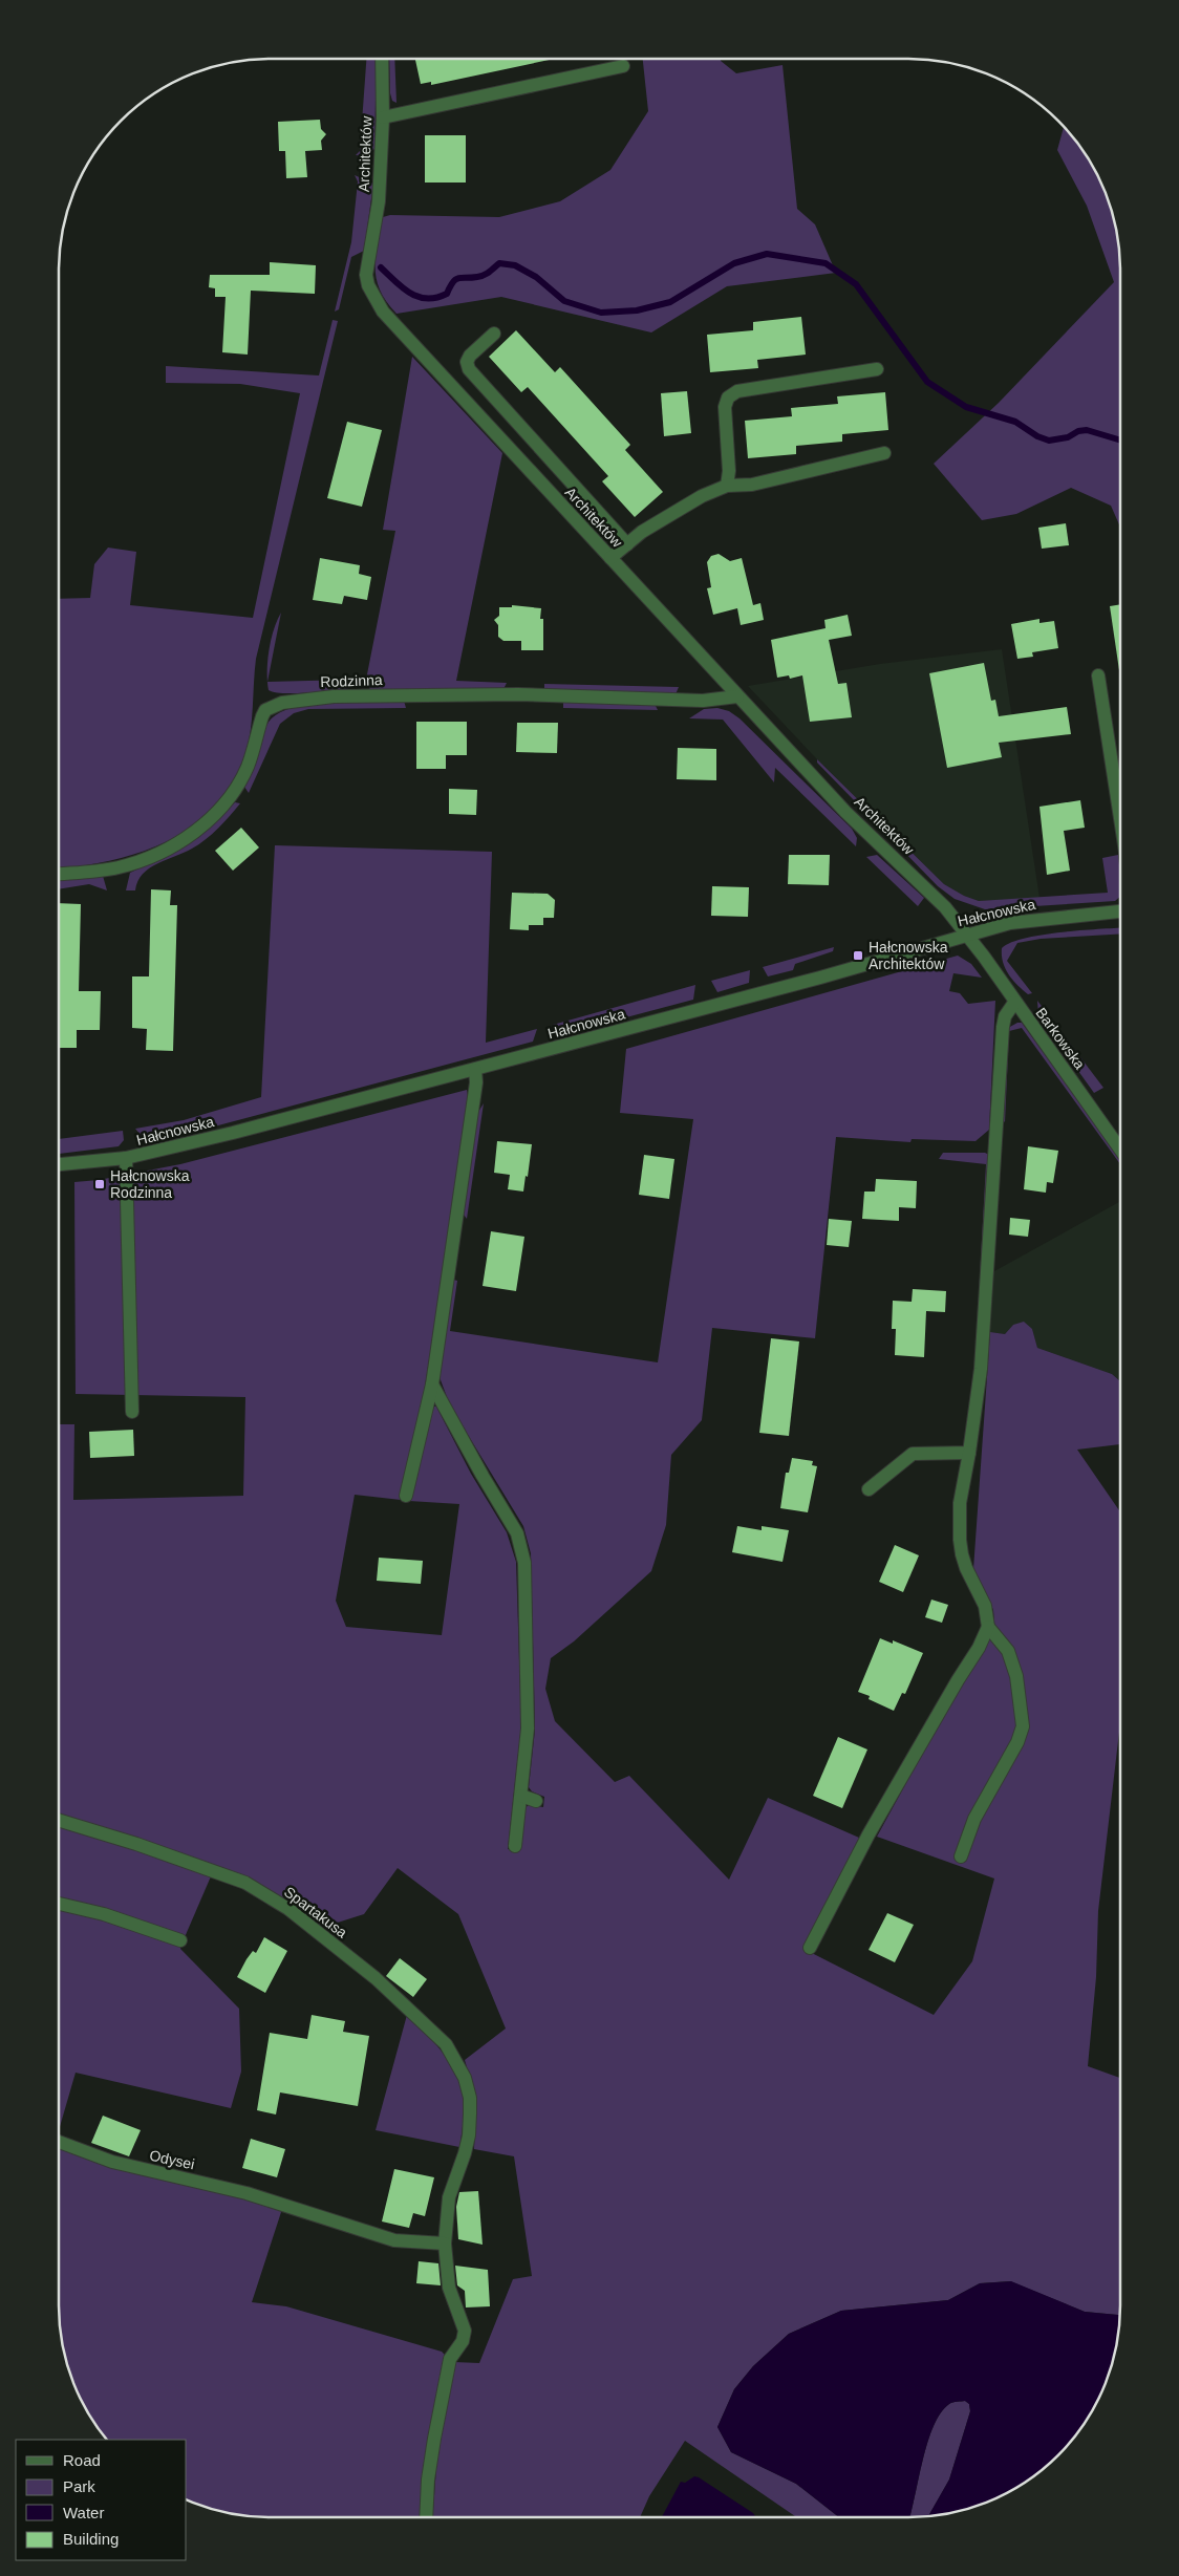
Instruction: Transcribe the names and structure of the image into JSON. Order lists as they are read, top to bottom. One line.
{"streets":{"street":["Architektów","Rodzinna","Hałcnowska","Barkowska","Spartakusa","Odysei"]},"crossings":[["Architektów","Rodzinna"],["Architektów","Hałcnowska"],["Architektów","Barkowska"],["Hałcnowska","Barkowska"],["Spartakusa","Odysei"]],"places":{"transit":["Hałcnowska Architektów","Hałcnowska Rodzinna"]},"legend":["Road","Park","Water","Building"]}
